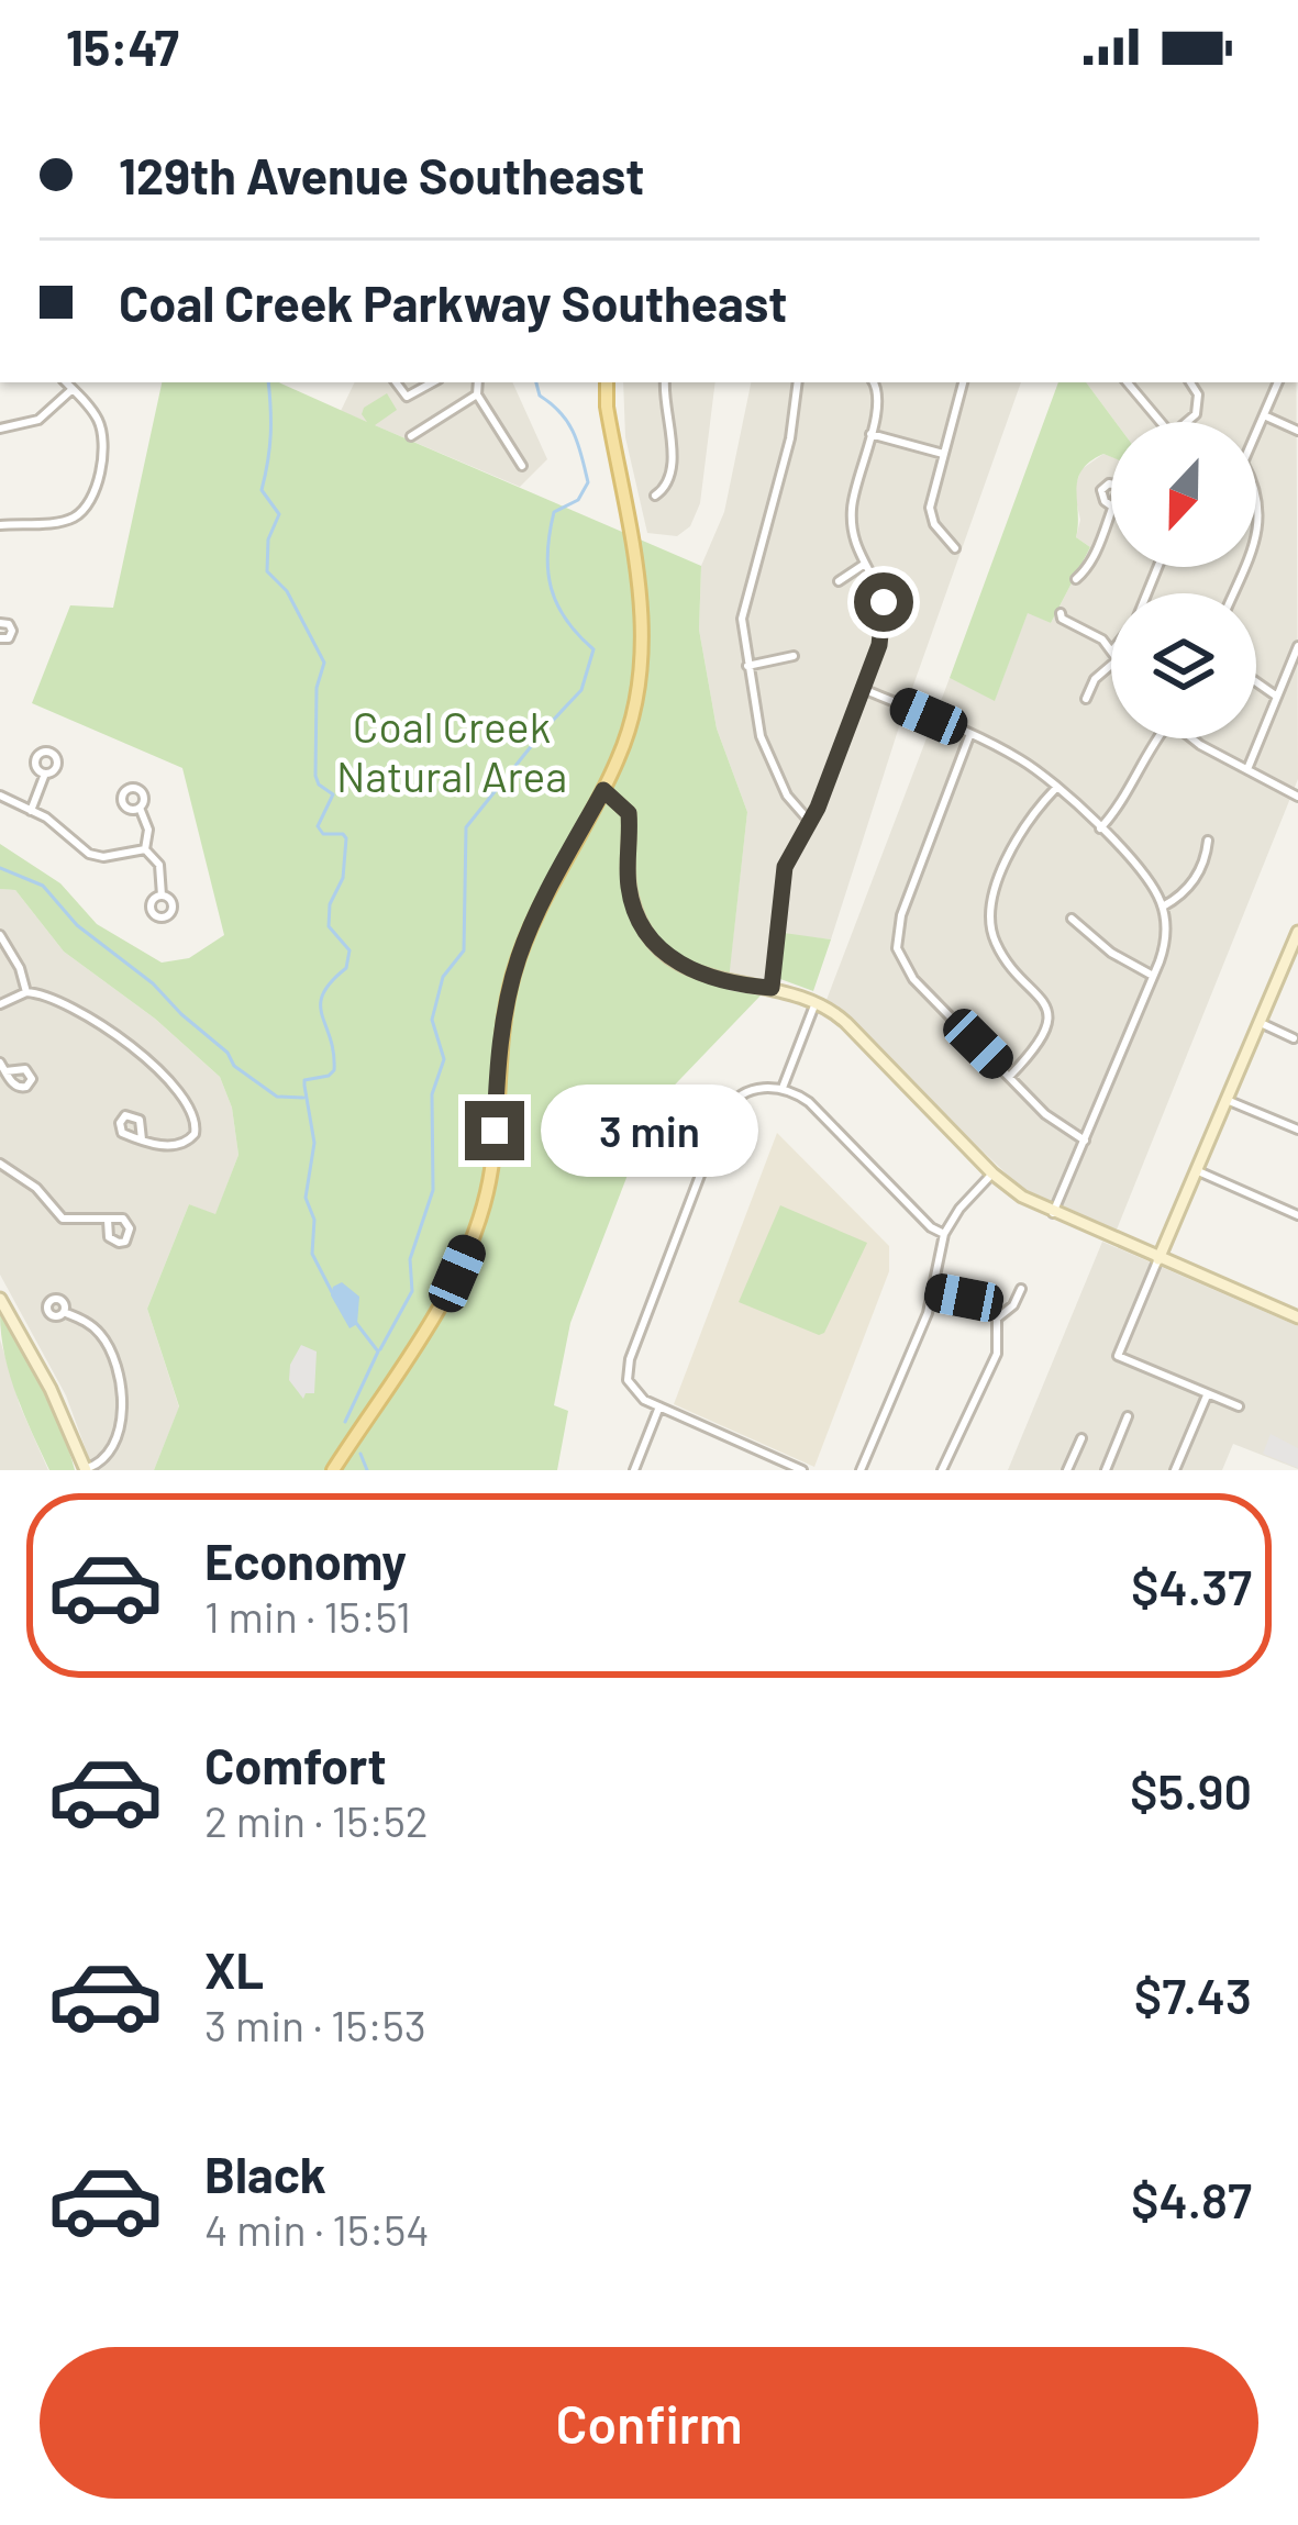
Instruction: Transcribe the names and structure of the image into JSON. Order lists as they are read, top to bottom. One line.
{"parks":["Coal Creek Natural Area"],"north":"bottom","page":{"status":"15:47","banner":["129th Avenue Southeast","Coal Creek Parkway Southeast"],"bubble":"3 min","list":[{"name":"Economy","note":"1 min · 15:51","value":"$4.37"},{"name":"Comfort","note":"2 min · 15:52","value":"$5.90"},{"name":"XL","note":"3 min · 15:53","value":"$7.43"},{"name":"Black","note":"4 min · 15:54","value":"$4.87"}],"buttons":"Confirm"}}
